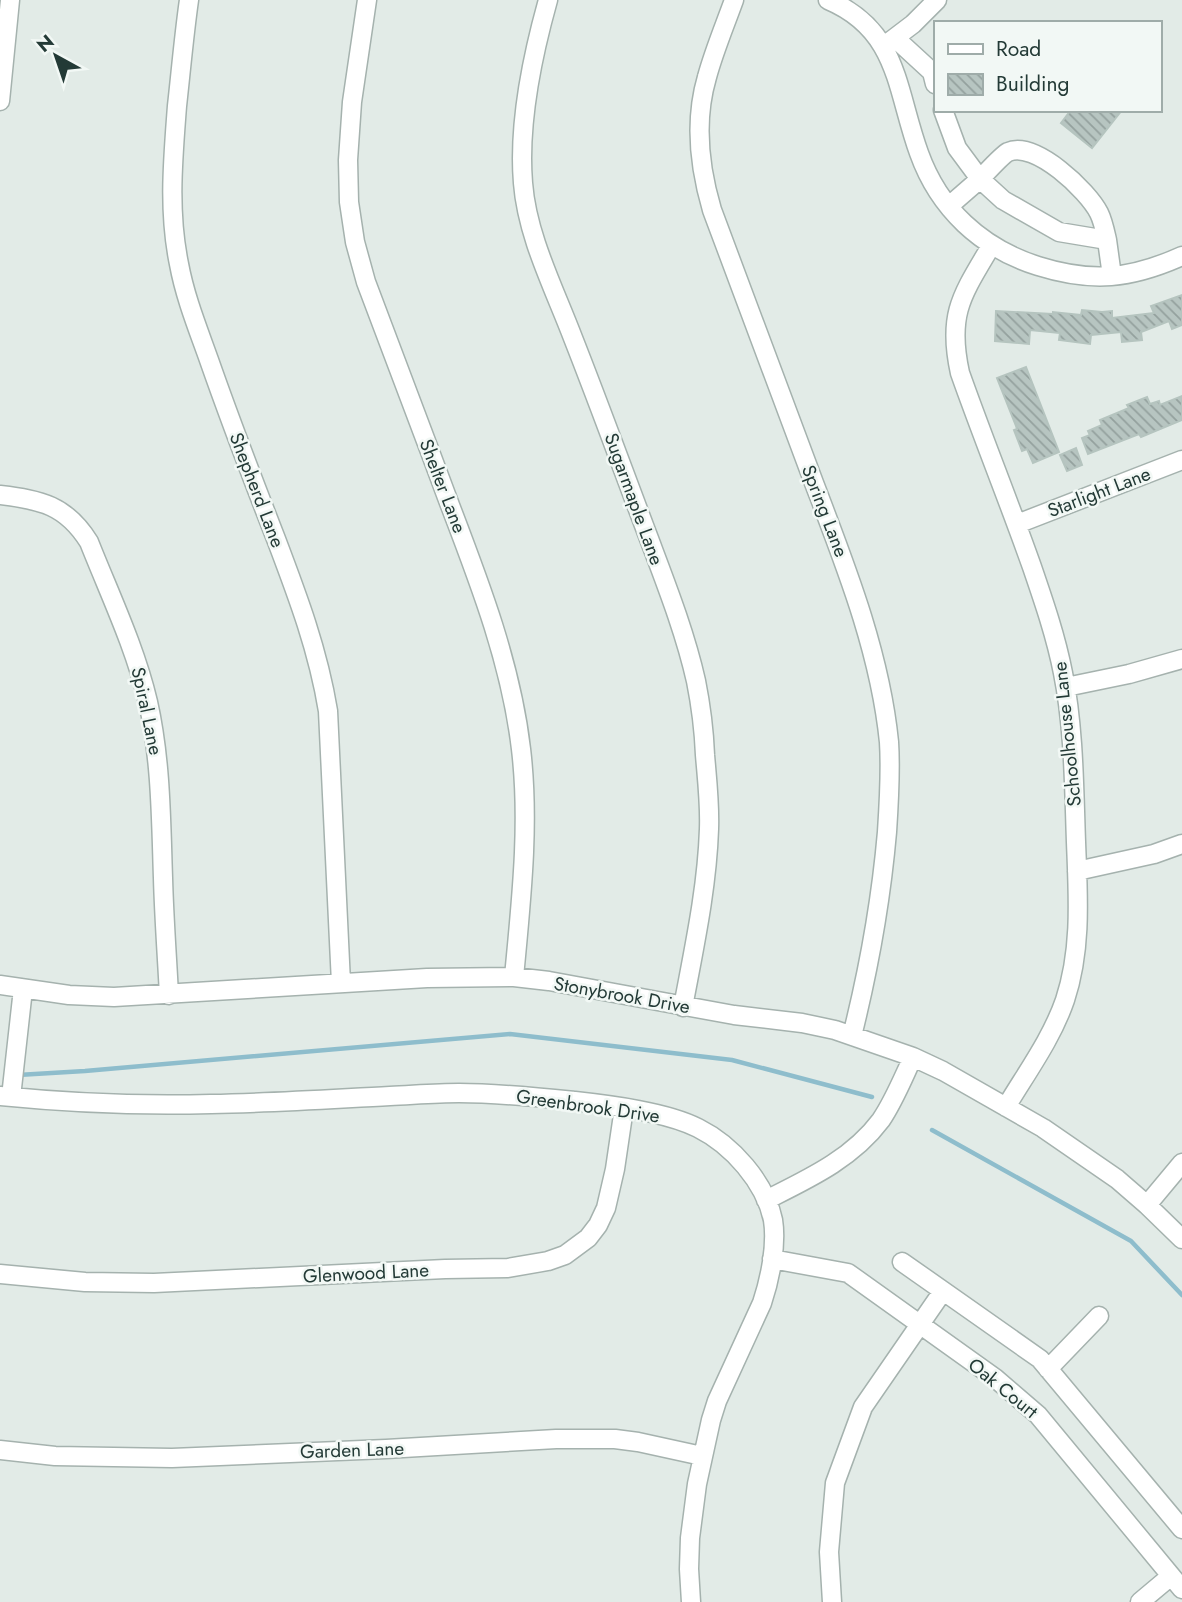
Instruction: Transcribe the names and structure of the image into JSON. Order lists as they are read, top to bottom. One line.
{"streets":{"street":["Shelter Lane","Shepherd Lane","Starlight Lane","Sugarmaple Lane","Spring Lane","Spiral Lane","Schoolhouse Lane","Stonybrook Drive","Greenbrook Drive","Glenwood Lane","Oak Court","Garden Lane"]},"crossings":[["Shelter Lane","Stonybrook Drive"],["Shepherd Lane","Stonybrook Drive"],["Starlight Lane","Schoolhouse Lane"],["Sugarmaple Lane","Stonybrook Drive"],["Spring Lane","Stonybrook Drive"],["Spiral Lane","Stonybrook Drive"],["Schoolhouse Lane","Stonybrook Drive"],["Greenbrook Drive","Glenwood Lane"],["Greenbrook Drive","Oak Court"],["Greenbrook Drive","Garden Lane"]],"legend":["Road","Building"],"north":"top left"}
